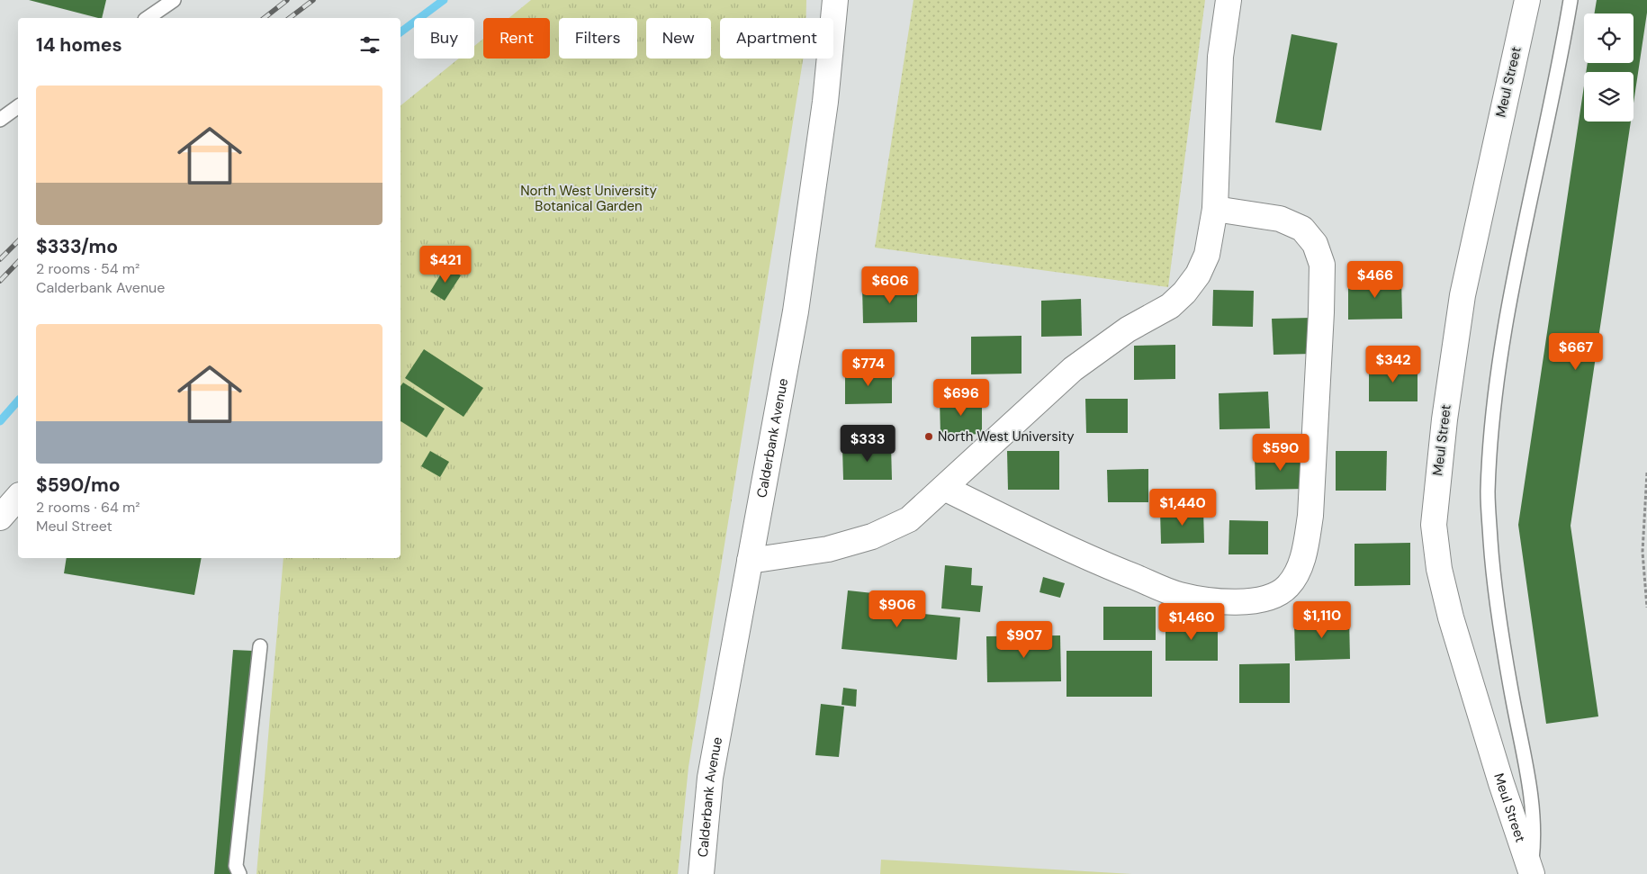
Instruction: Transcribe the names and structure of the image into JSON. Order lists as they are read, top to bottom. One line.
{"streets":{"street":["Meul Street","Calderbank Avenue"]},"parks":["North West University Botanical Garden"],"places":["North West University"],"page":{"chip":["Buy","Rent","Filters","New","Apartment"],"heading":"14 homes","list":[{"name":"$333/mo","note":"2 rooms · 54 m² · Calderbank Avenue"},{"name":"$590/mo","note":"2 rooms · 64 m² · Meul Street"}],"price":["$421","$466","$606","$667","$342","$774","$696","$333","$590","$1,440","$906","$1,110","$1,460","$907"]}}
